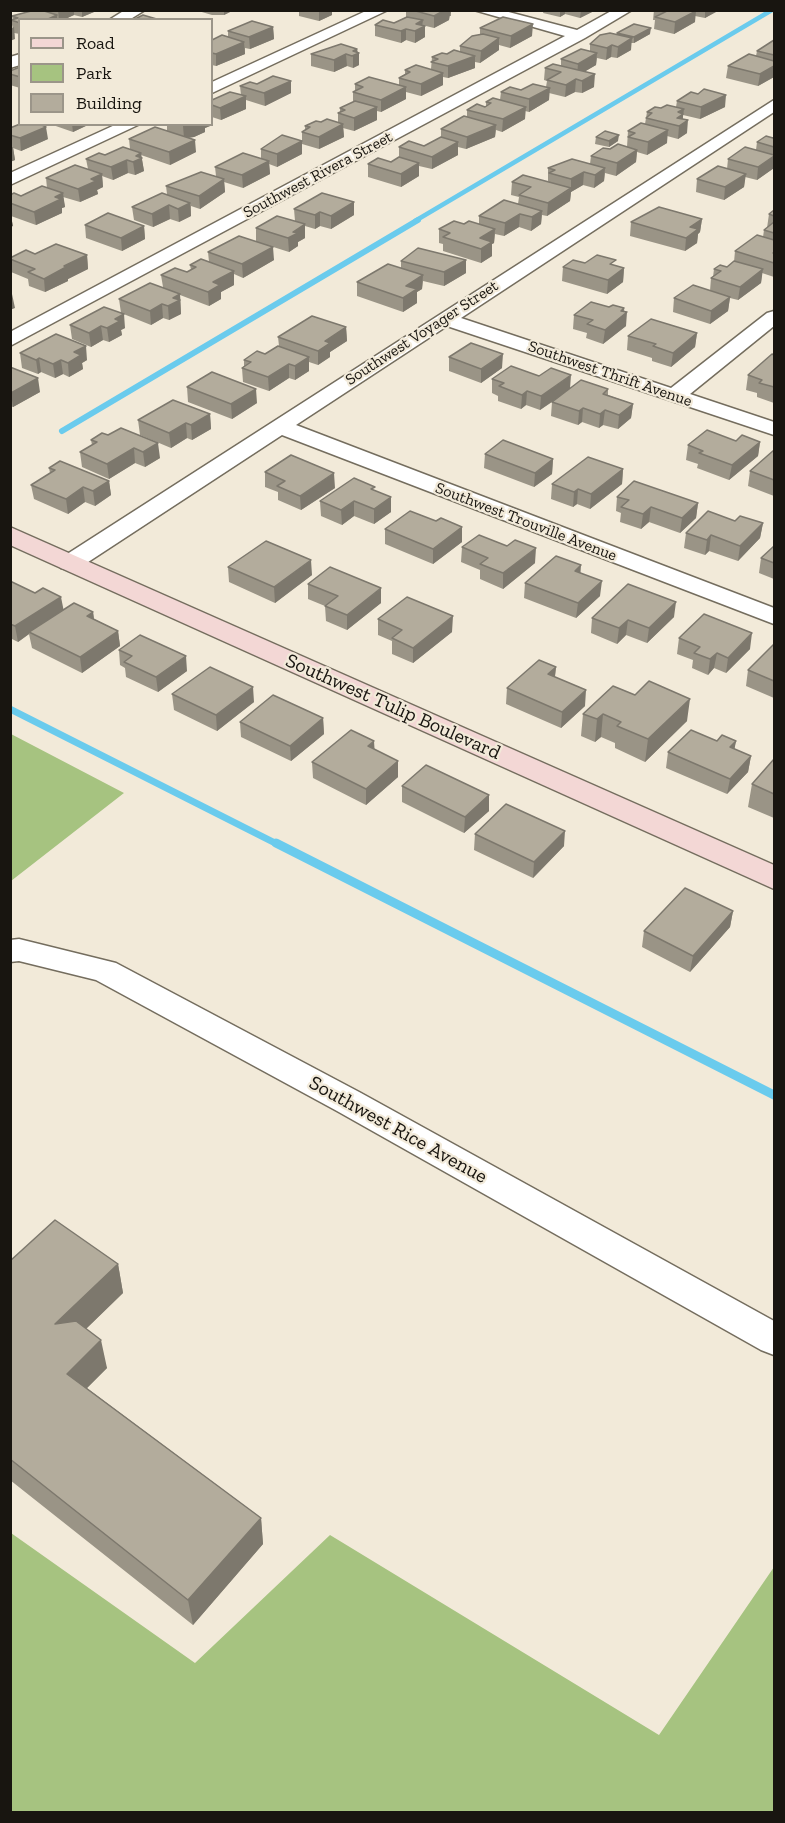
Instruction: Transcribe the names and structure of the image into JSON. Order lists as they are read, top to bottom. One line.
{"streets":{"street":["Southwest Rivera Street","Southwest Voyager Street","Southwest Thrift Avenue","Southwest Trouville Avenue","Southwest Tulip Boulevard","Southwest Rice Avenue"]},"crossings":[["Southwest Voyager Street","Southwest Thrift Avenue"],["Southwest Voyager Street","Southwest Trouville Avenue"],["Southwest Voyager Street","Southwest Tulip Boulevard"]],"legend":["Road","Park","Building"]}
